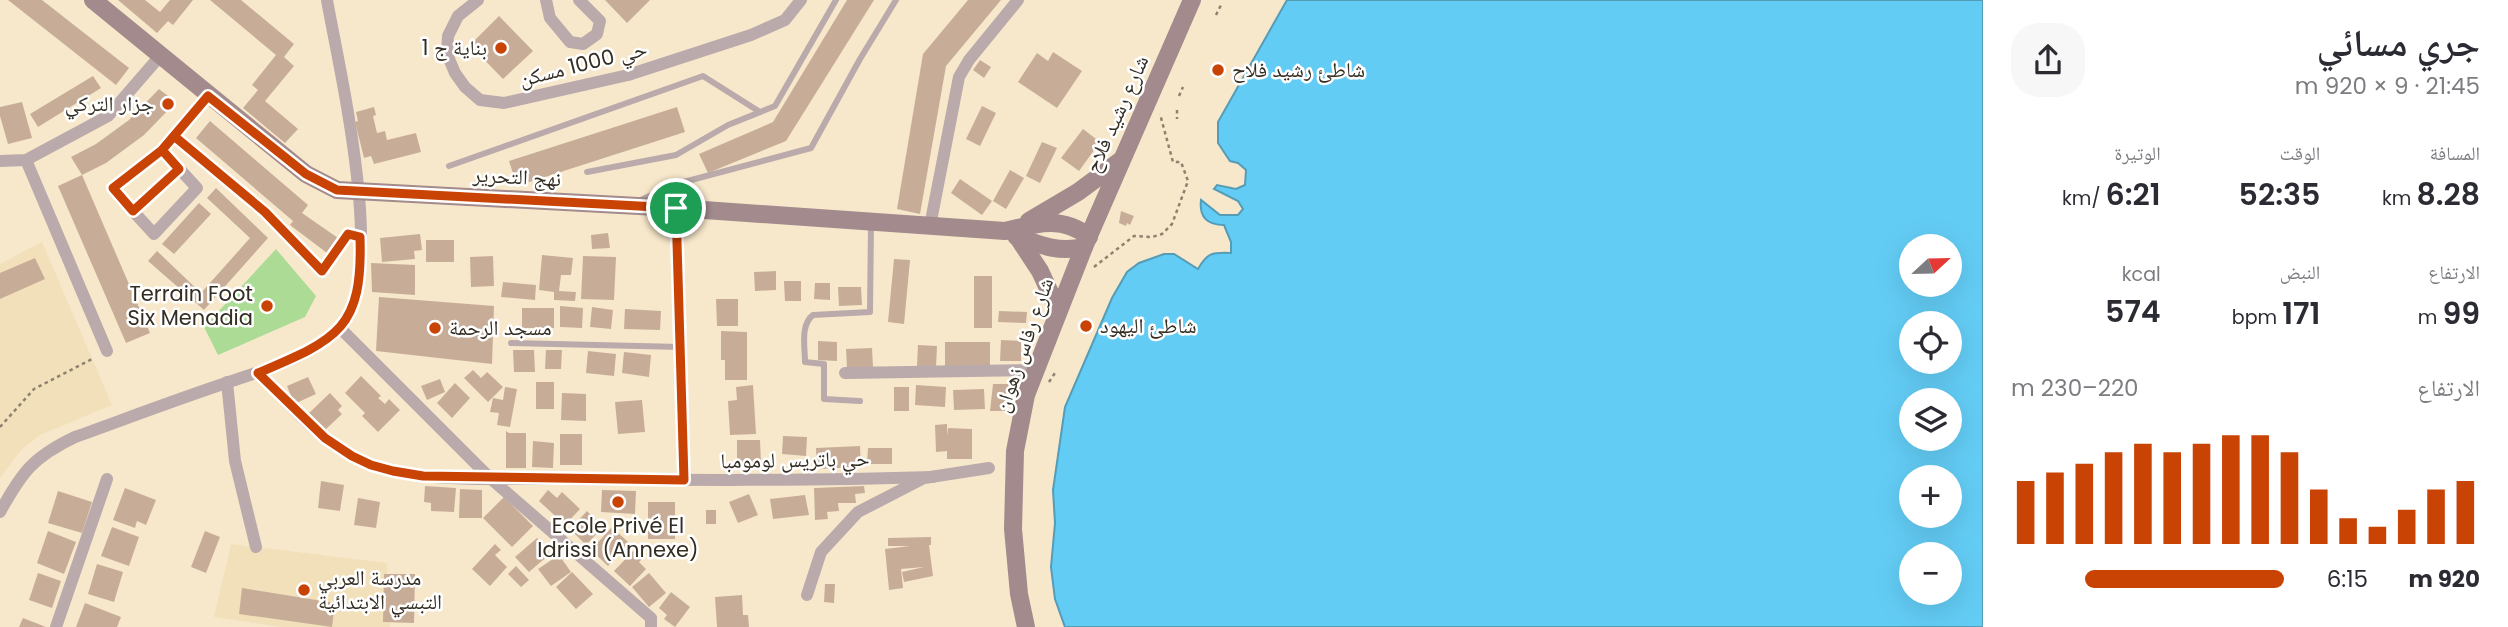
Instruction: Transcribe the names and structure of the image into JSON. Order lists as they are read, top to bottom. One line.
{"streets":{"street":["حي 1000 مسكن","شارع رشيد فلاح","نهج التحرير","شارع رفاس زهوان","حي باتريس لومومبا"]},"crossings":[["شارع رشيد فلاح","نهج التحرير"],["شارع رشيد فلاح","شارع رفاس زهوان"],["نهج التحرير","شارع رفاس زهوان"]],"places":["بناية ج 1","شاطئ رشيد فلاح","جزار التركي","Terrain Foot Six Menadia","شاطئ اليهود","مسجد الرحمة","Ecole Privé El Idrissi (Annexe)","مدرسة العربي التبسي الابتدائية"],"north":"right","page":{"heading":["جري مسائي","21:45 · 9 × 920 m"],"stats":[["المسافة","8.28 km"],["الوقت","52:35"],["الوتيرة","6:21 /km"],["الارتفاع","99 m"],["النبض","171 bpm"],["kcal","574"]],"map_buttons":["+","−"],"chart":["الارتفاع","220–230 m"],"list":[{"name":"920 m","note":"6:15"}]}}
